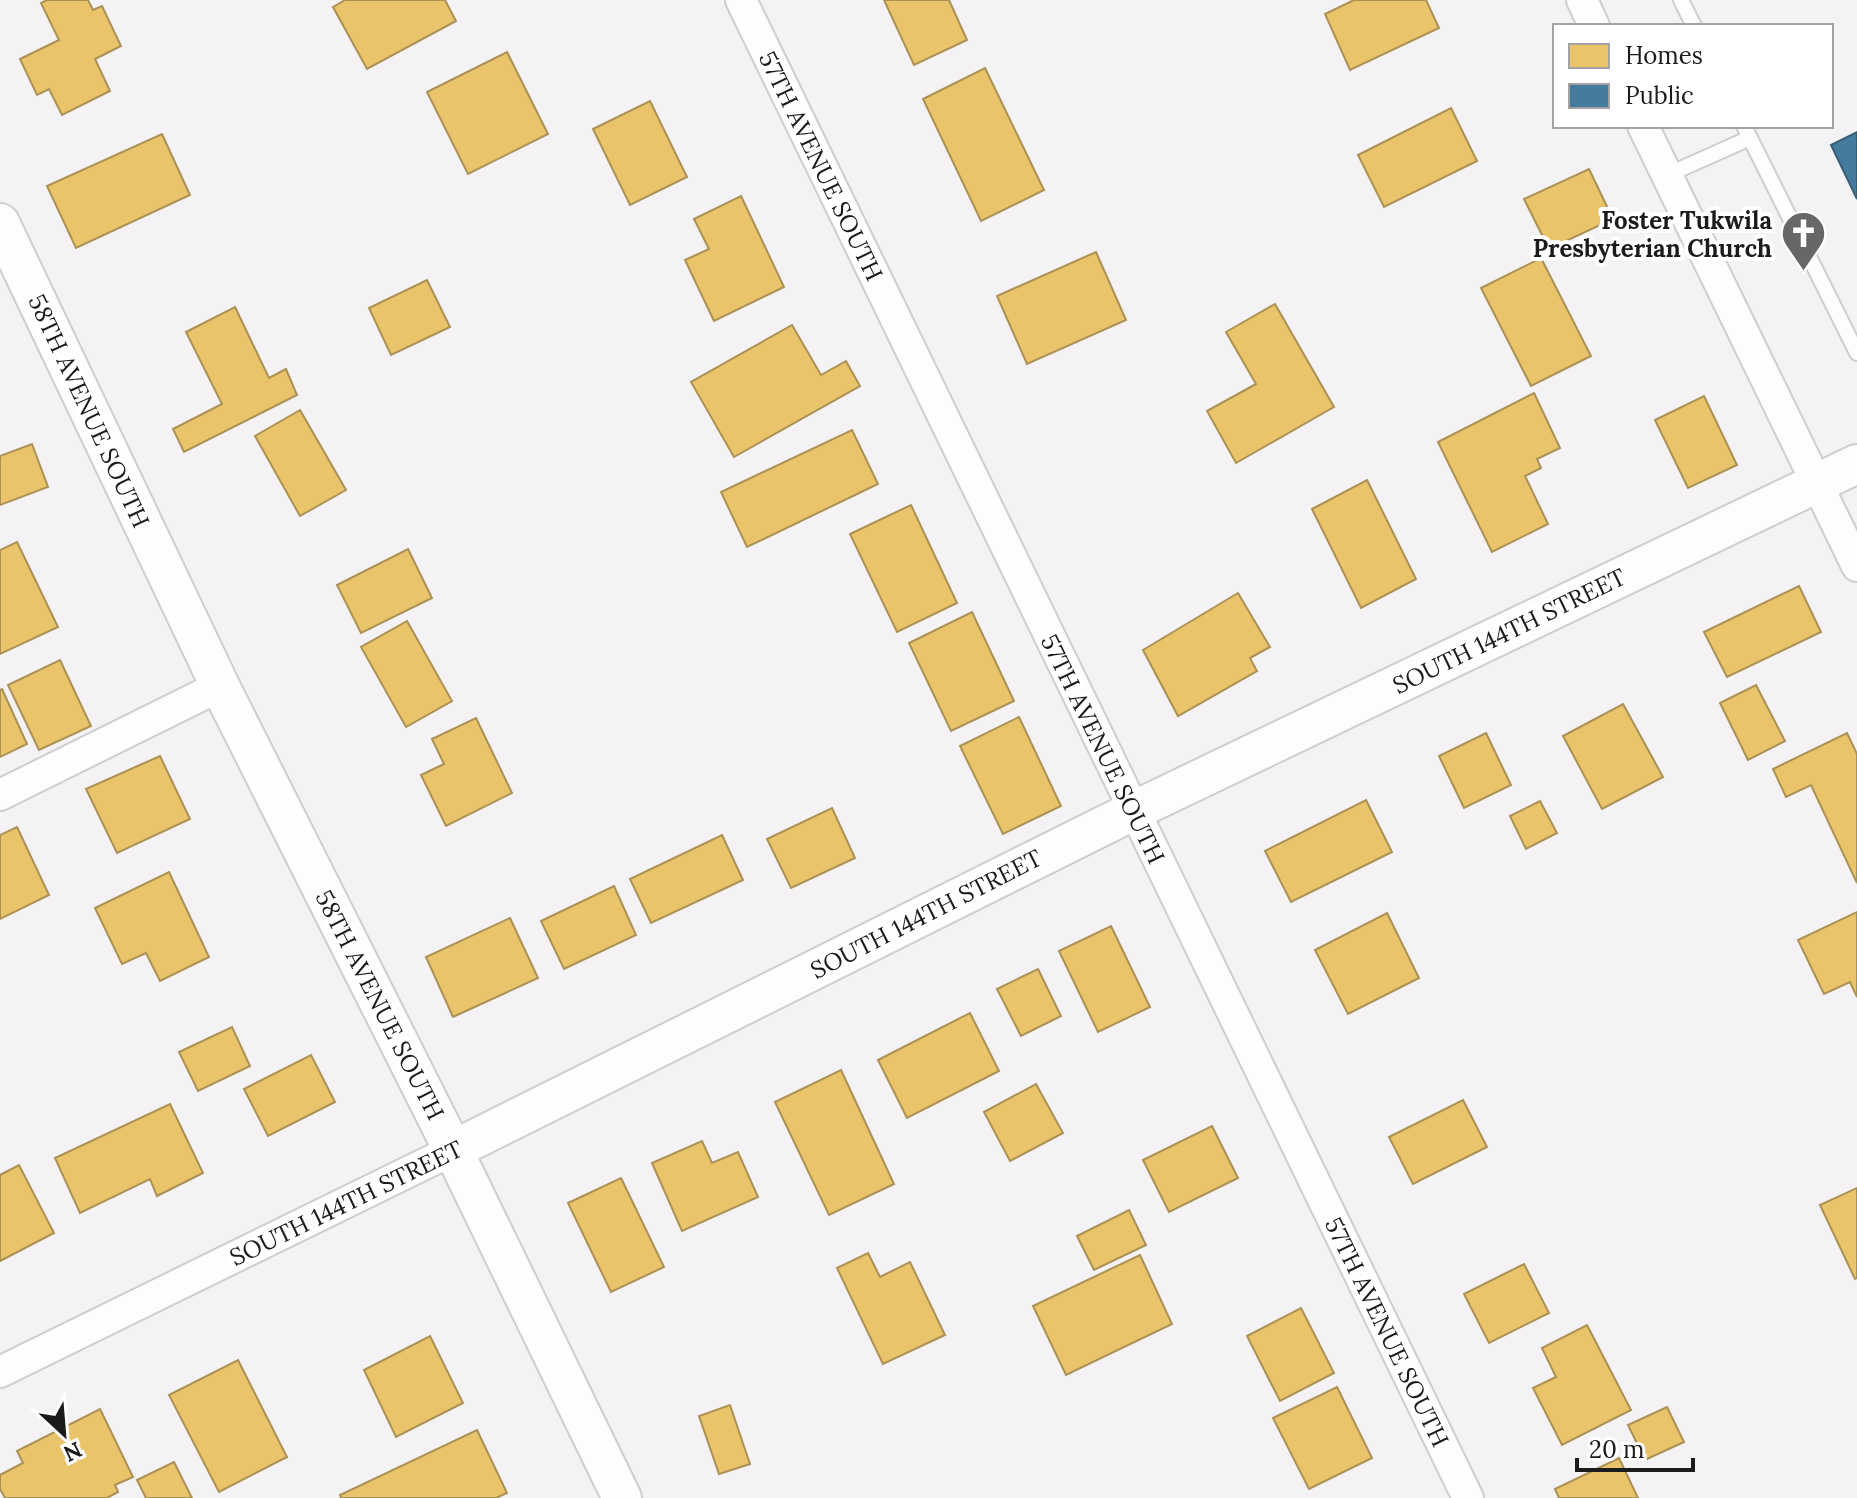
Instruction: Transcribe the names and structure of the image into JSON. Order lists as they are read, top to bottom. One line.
{"streets":{"street":["57TH AVENUE SOUTH","58TH AVENUE SOUTH","SOUTH 144TH STREET"]},"crossings":[["57TH AVENUE SOUTH","SOUTH 144TH STREET"],["58TH AVENUE SOUTH","SOUTH 144TH STREET"]],"places":{"church":["Foster Tukwila Presbyterian Church"]},"legend":["Homes","Public"],"scale_bar":"20 m","north":"bottom right"}
